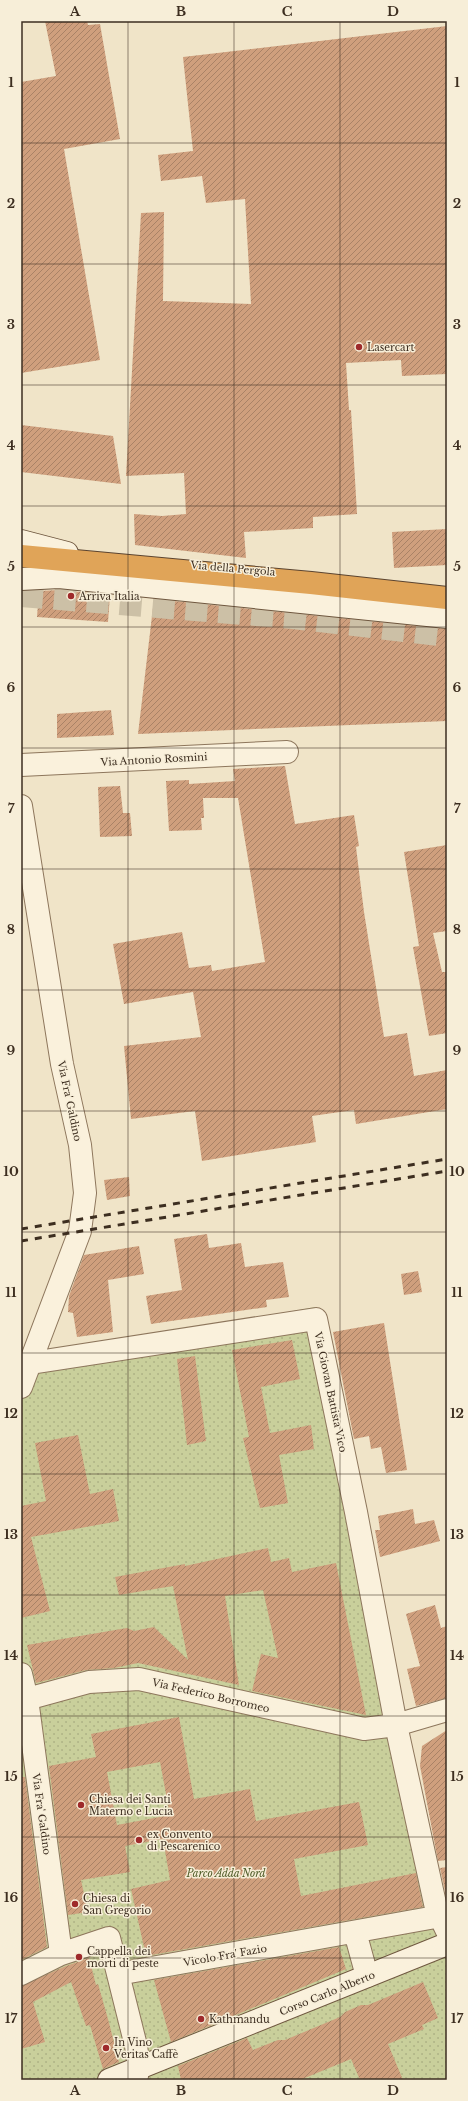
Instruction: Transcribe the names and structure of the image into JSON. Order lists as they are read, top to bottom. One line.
{"streets":{"street":["Via della Pergola","Via Antonio Rosmini","Via Fra' Galdino","Via Giovan Battista Vico","Via Federico Borromeo","Vicolo Fra' Fazio","Corso Carlo Alberto"]},"crossings":[["Via Fra' Galdino","Via Giovan Battista Vico"],["Via Fra' Galdino","Via Federico Borromeo"],["Via Giovan Battista Vico","Via Federico Borromeo"]],"parks":["Parco Adda Nord"],"places":["Lasercart","Arriva Italia","Chiesa dei Santi Materno e Lucia","ex Convento di Pescarenico","Chiesa di San Gregorio","Cappella dei morti di peste","Kathmandu","In Vino Veritas Caffè"],"grid":{"columns":["A","B","C","D"],"rows":["1","2","3","4","5","6","7","8","9","10","11","12","13","14","15","16","17"]}}
